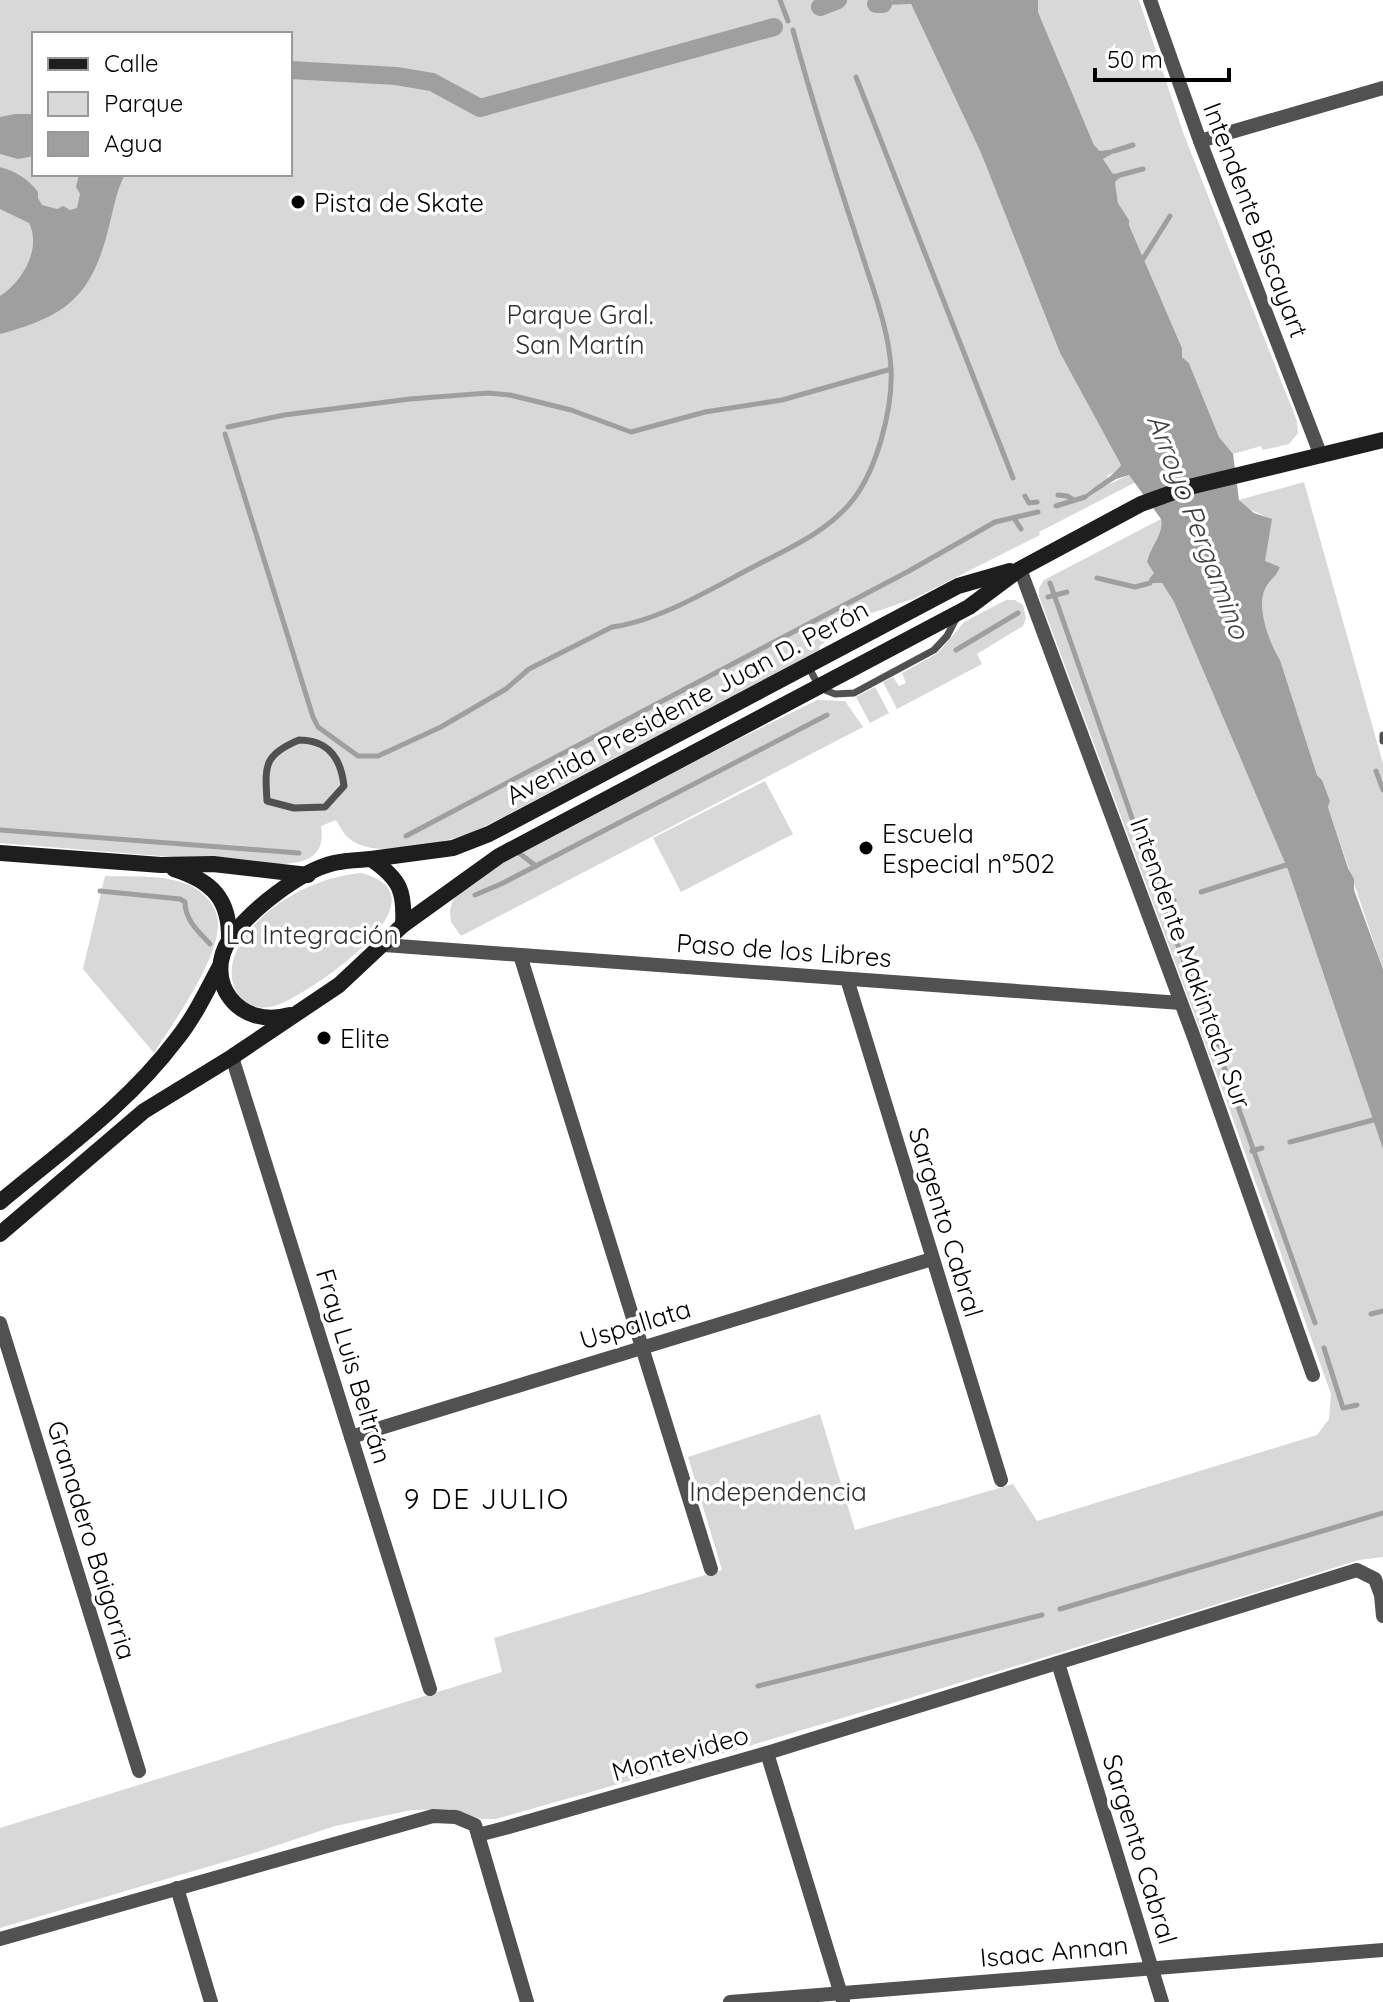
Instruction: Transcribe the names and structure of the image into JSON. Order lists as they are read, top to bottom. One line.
{"streets":{"main road":["Avenida Presidente Juan D. Perón"],"street":["Intendente Biscayart","Paso de los Libres","Intendente Makintach Sur","Sargento Cabral","Uspallata","Fray Luis Beltrán","Granadero Baigorria","Montevideo","Isaac Annan"]},"crossings":[["Intendente Biscayart","Avenida Presidente Juan D. Perón"],["Avenida Presidente Juan D. Perón","Paso de los Libres"],["Avenida Presidente Juan D. Perón","Intendente Makintach Sur"],["Avenida Presidente Juan D. Perón","Fray Luis Beltrán"],["Paso de los Libres","Intendente Makintach Sur"],["Paso de los Libres","Sargento Cabral"],["Sargento Cabral","Uspallata"],["Sargento Cabral","Montevideo"],["Sargento Cabral","Isaac Annan"],["Uspallata","Fray Luis Beltrán"]],"districts":["9 DE JULIO"],"water":["Arroyo Pergamino"],"parks":["Parque Gral. San Martín","La Integración","Independencia"],"places":["Pista de Skate","Escuela Especial n°502","Elite"],"legend":["Calle","Parque","Agua"],"scale_bar":"50 m"}
